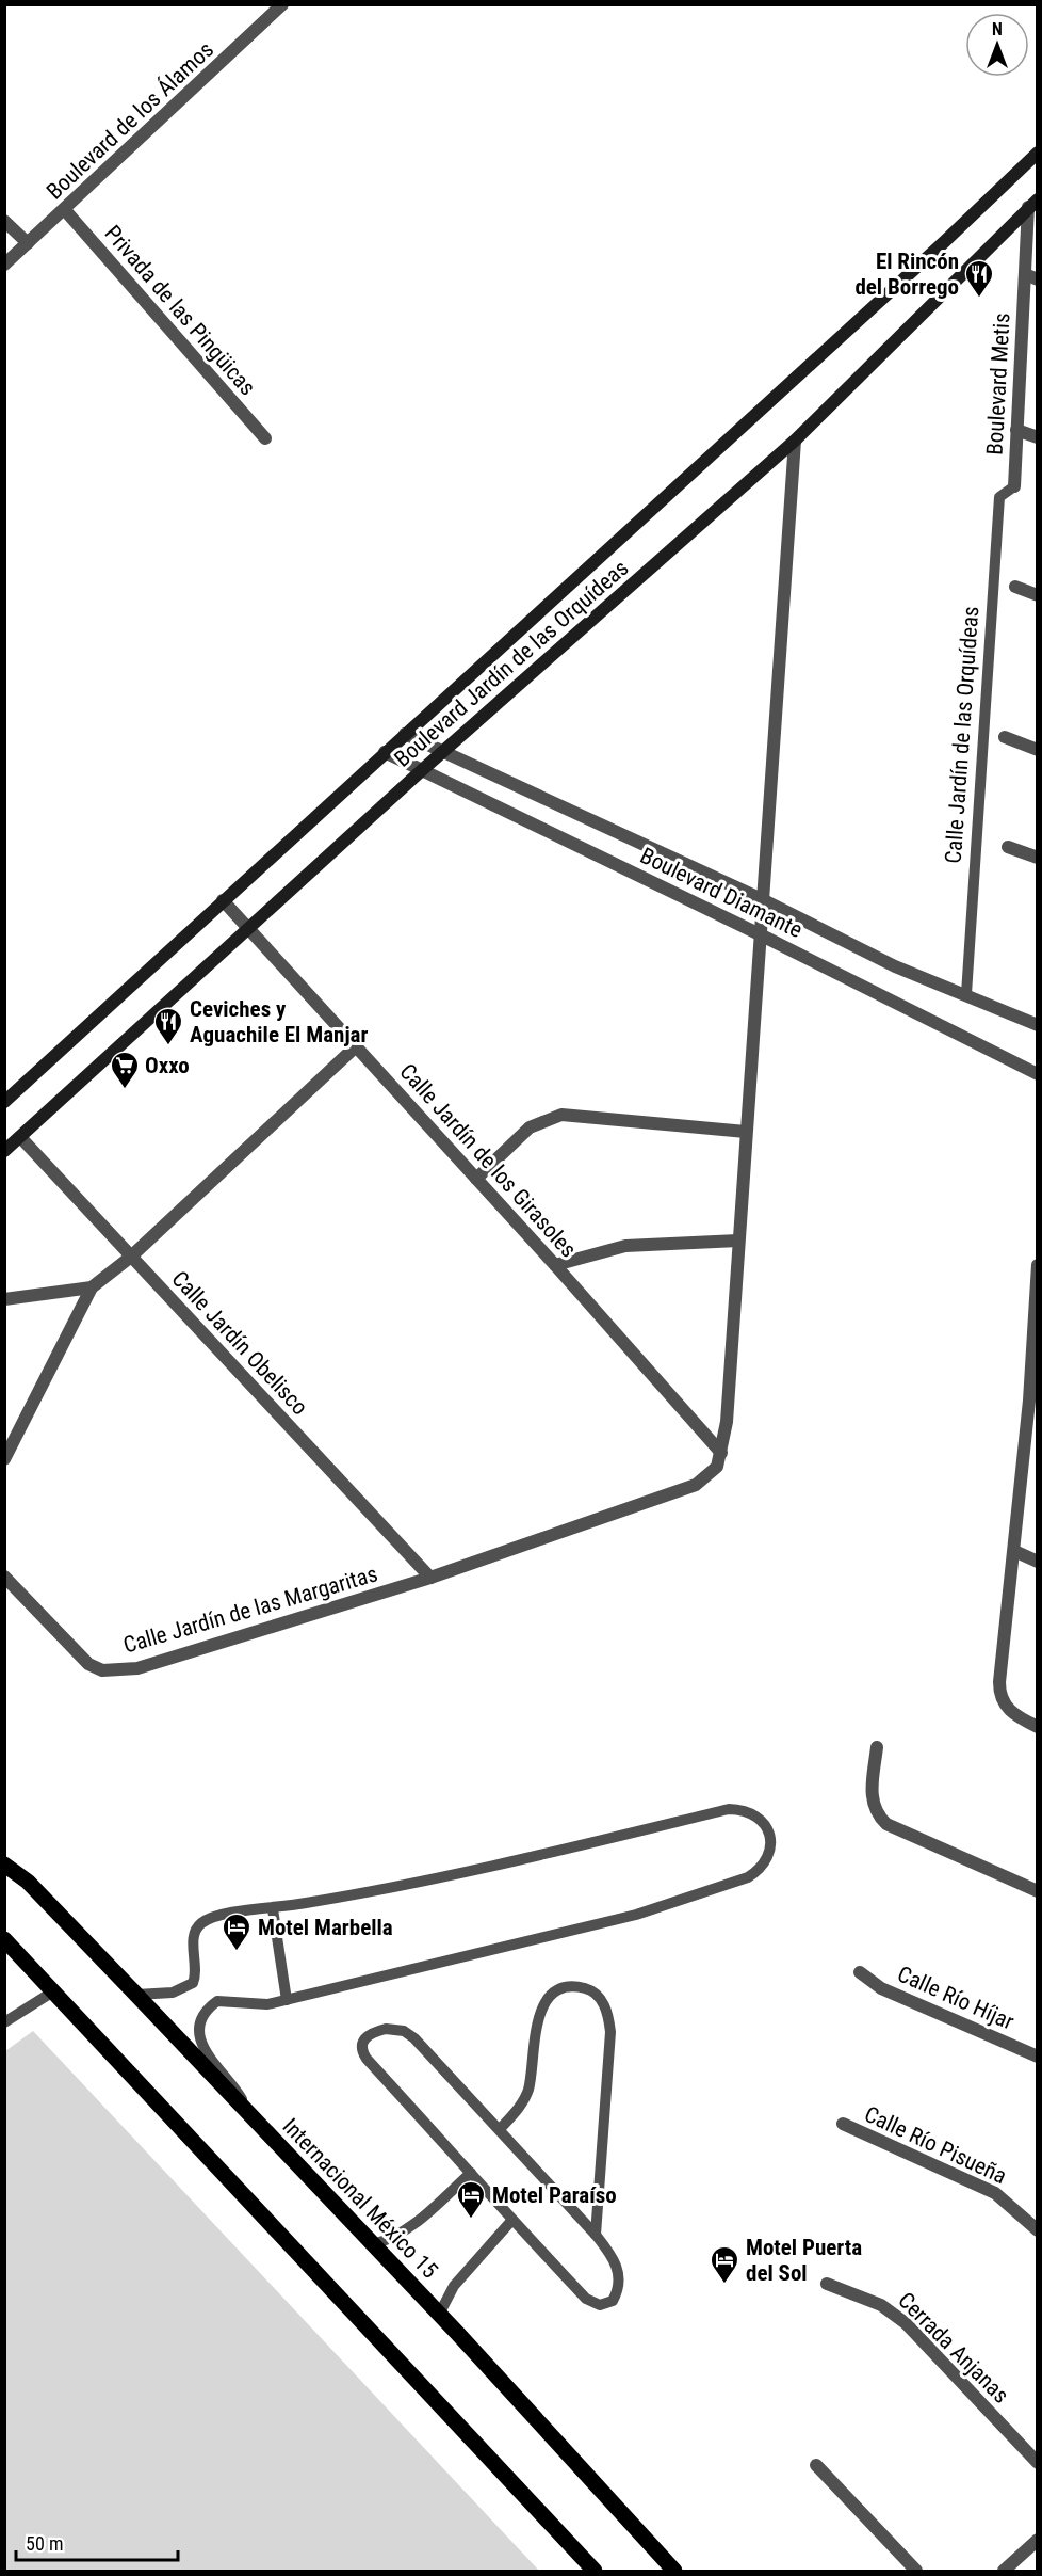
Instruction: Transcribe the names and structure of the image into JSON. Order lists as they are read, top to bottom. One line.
{"streets":{"main road":["Internacional México 15"],"street":["Boulevard de los Álamos","Privada de las Pingüicas","Boulevard Metis","Boulevard Jardín de las Orquídeas","Boulevard Diamante","Calle Jardín de los Girasoles","Calle Jardín Obelisco","Calle Jardín de las Margaritas","Calle Río Híjar","Calle Río Pisueña","Cerrada Anjanas"],"lane":["Calle Jardín de las Orquídeas"]},"crossings":[["Boulevard de los Álamos","Privada de las Pingüicas"],["Boulevard Metis","Boulevard Jardín de las Orquídeas"],["Boulevard Metis","Calle Jardín de las Orquídeas"],["Boulevard Jardín de las Orquídeas","Boulevard Diamante"],["Boulevard Jardín de las Orquídeas","Calle Jardín de los Girasoles"],["Boulevard Jardín de las Orquídeas","Calle Jardín Obelisco"],["Calle Jardín de las Orquídeas","Boulevard Diamante"],["Calle Jardín de los Girasoles","Calle Jardín de las Margaritas"],["Calle Jardín Obelisco","Calle Jardín de las Margaritas"]],"places":{"restaurant":["El Rincón del Borrego","Ceviches y Aguachile El Manjar"],"supermarket":["Oxxo"],"hotel":["Motel Marbella","Motel Paraíso","Motel Puerta del Sol"]},"scale_bar":"50 m","north":"top"}
